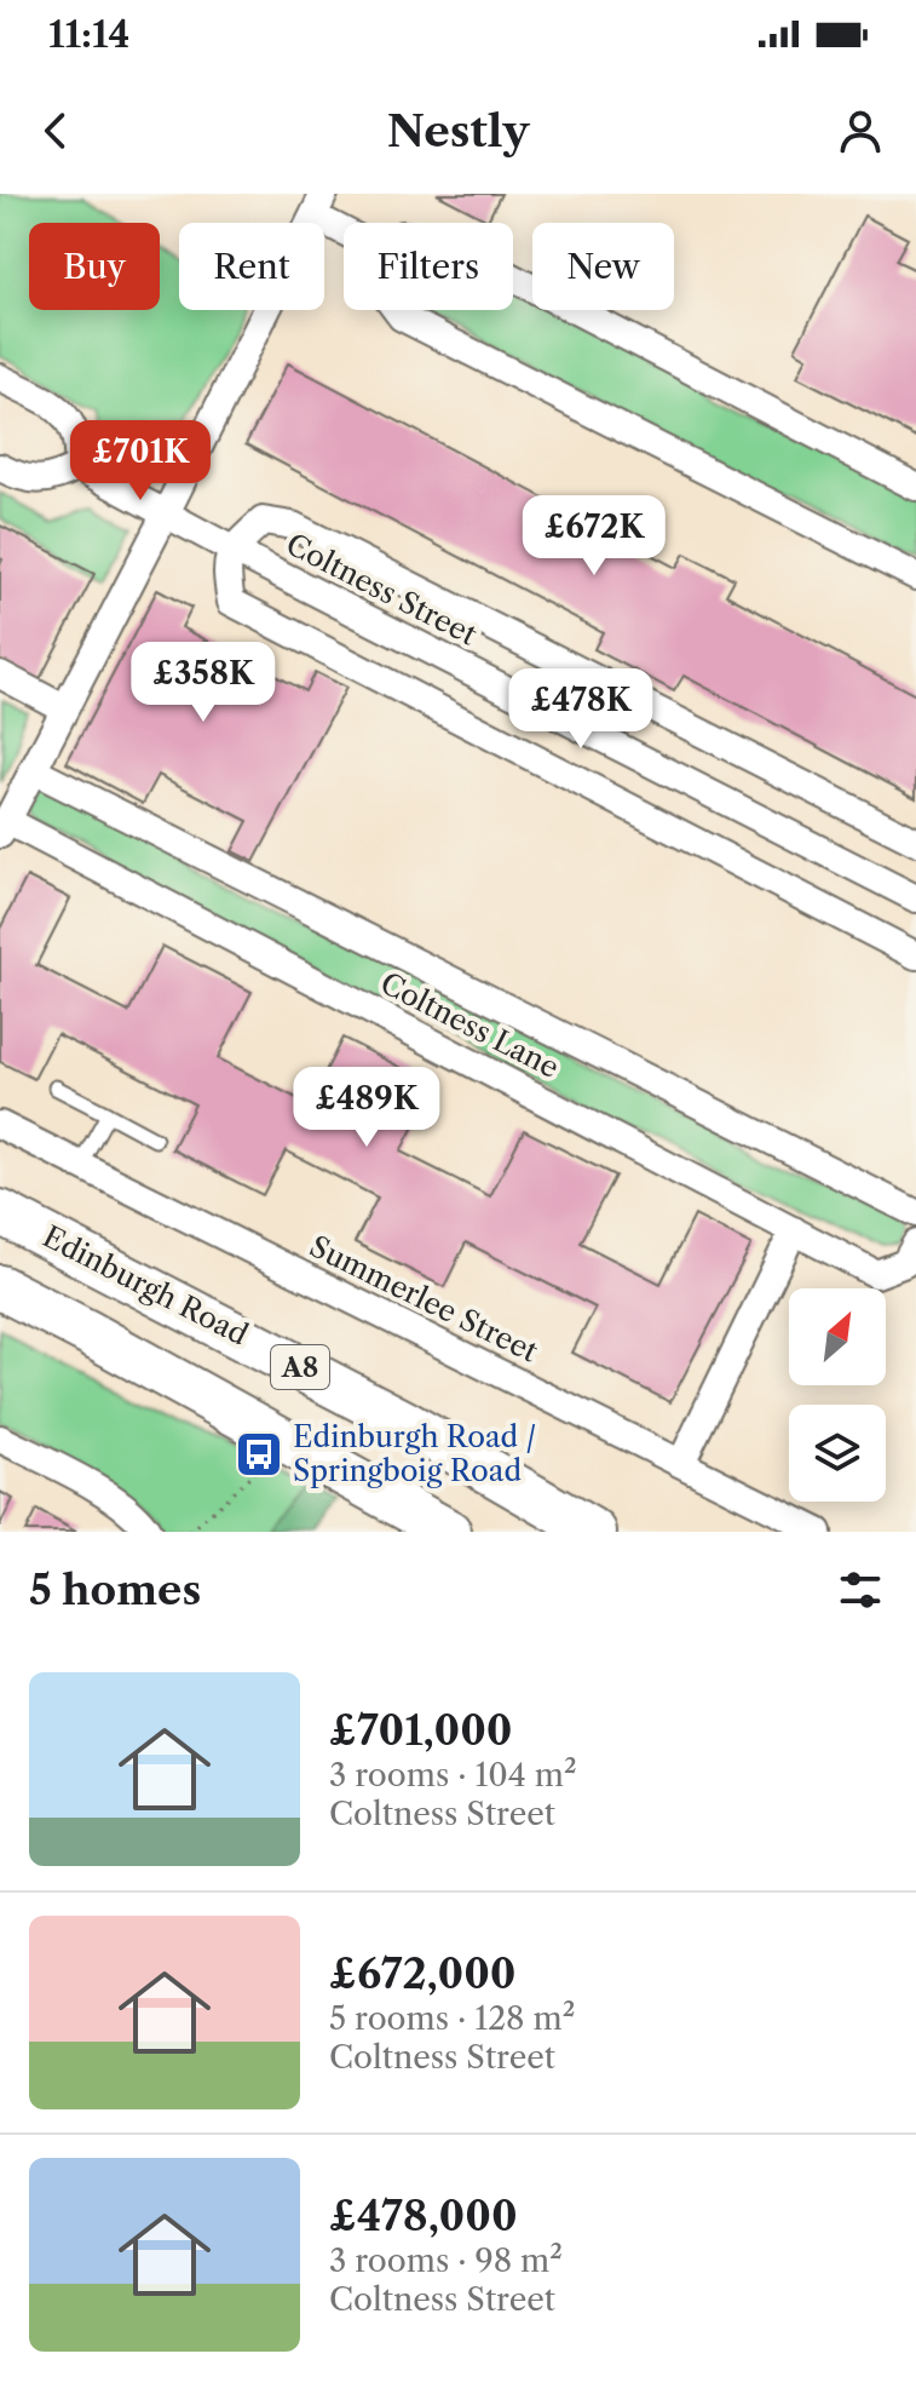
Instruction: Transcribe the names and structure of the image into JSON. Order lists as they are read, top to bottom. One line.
{"streets":{"main road":["Edinburgh Road","A8"],"street":["Coltness Street","Coltness Lane","Summerlee Street"]},"places":{"bus stop":["Edinburgh Road / Springboig Road"]},"north":"top right","page":{"status":"11:14","header":"Nestly","chip":["Buy","Rent","Filters","New"],"price":["£701K","£672K","£358K","£478K","£489K"],"heading":"5 homes","list":[{"name":"£701,000","note":"3 rooms · 104 m² · Coltness Street"},{"name":"£672,000","note":"5 rooms · 128 m² · Coltness Street"},{"name":"£478,000","note":"3 rooms · 98 m² · Coltness Street"}]}}
